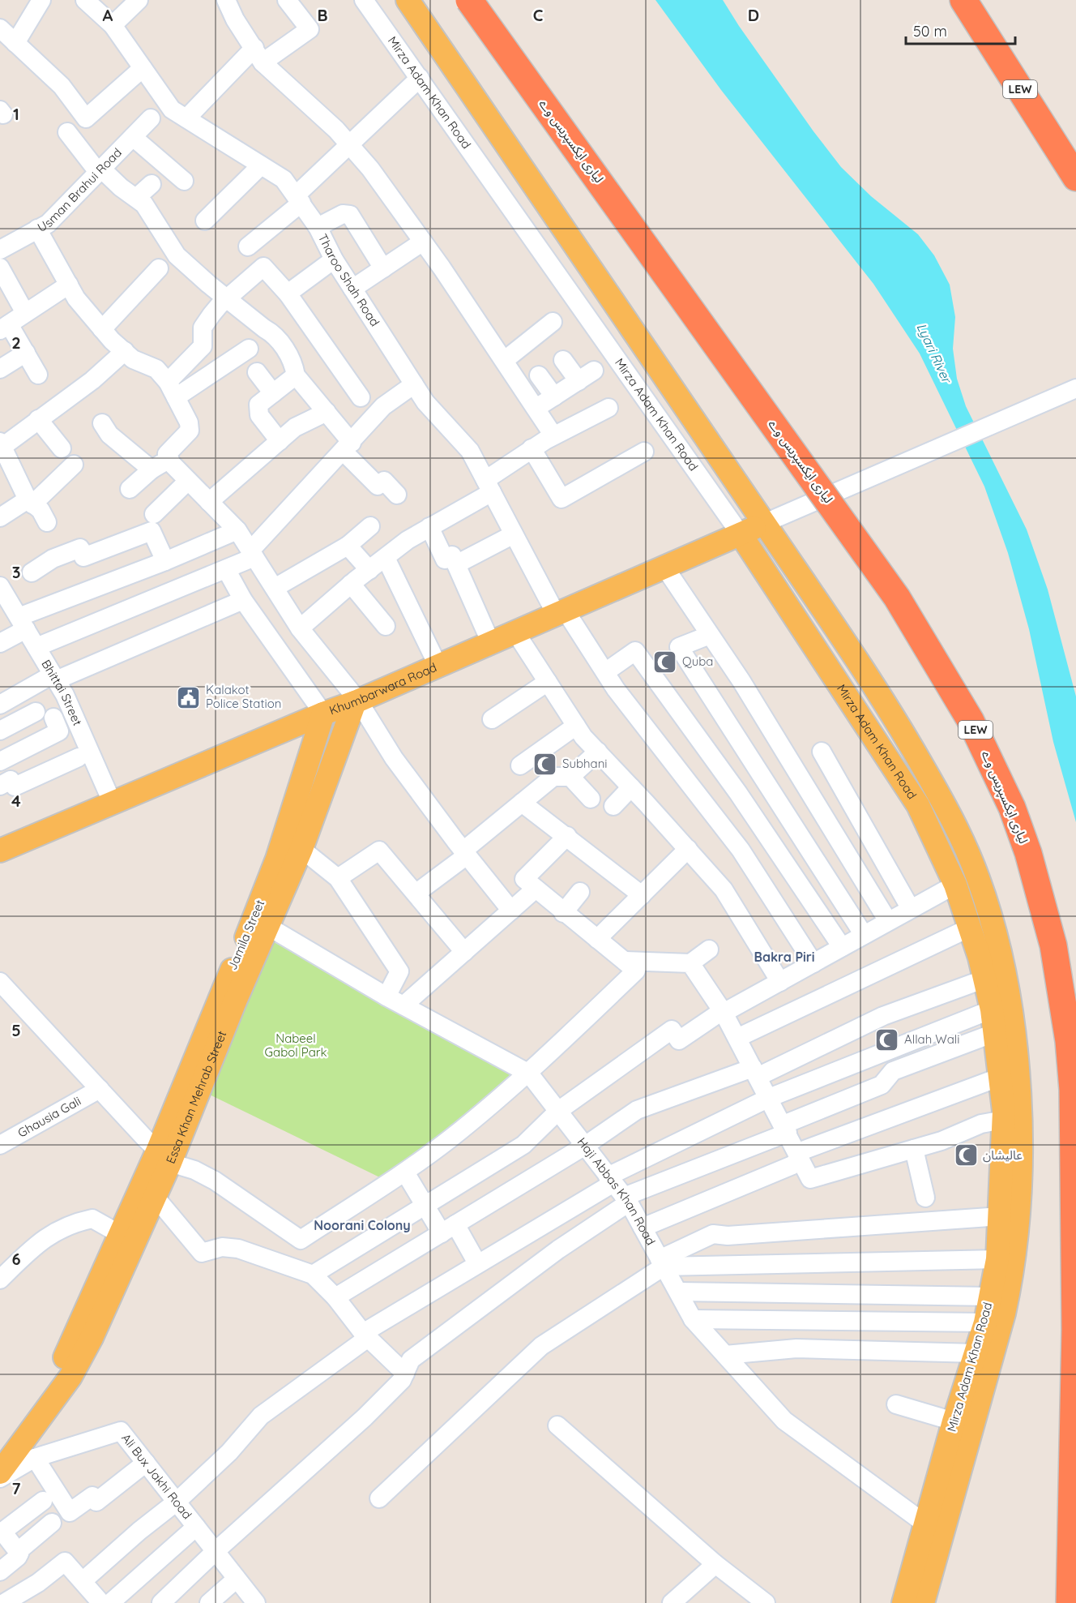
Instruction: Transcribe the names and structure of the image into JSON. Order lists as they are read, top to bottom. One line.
{"streets":{"highway":["LEW","لیاری ایکسپریس وے"],"main road":["Mirza Adam Khan Road","Khumbarwara Road","Jamila Street","Essa Khan Mehrab Street"],"street":["Usman Brahui Road","Tharoo Shah Road","Bhittai Street","Ghausia Gali","Haji Abbas Khan Road","Ali Bux Jakhi Road"]},"crossings":[["Mirza Adam Khan Road","Khumbarwara Road"],["Mirza Adam Khan Road","Haji Abbas Khan Road"],["Tharoo Shah Road","Khumbarwara Road"],["Khumbarwara Road","Bhittai Street"],["Khumbarwara Road","Jamila Street"],["Khumbarwara Road","Essa Khan Mehrab Street"],["Jamila Street","Essa Khan Mehrab Street"],["Jamila Street","Haji Abbas Khan Road"],["Essa Khan Mehrab Street","Haji Abbas Khan Road"]],"districts":["Bakra Piri","Noorani Colony"],"water":["Lyari River"],"parks":["Nabeel Gabol Park"],"places":{"mosque":["Quba","Subhani","Allah Wali","عالیشان"],"public building":["Kalakot Police Station"]},"scale_bar":"50 m","grid":{"columns":["A","B","C","D"],"rows":["1","2","3","4","5","6","7"]}}
